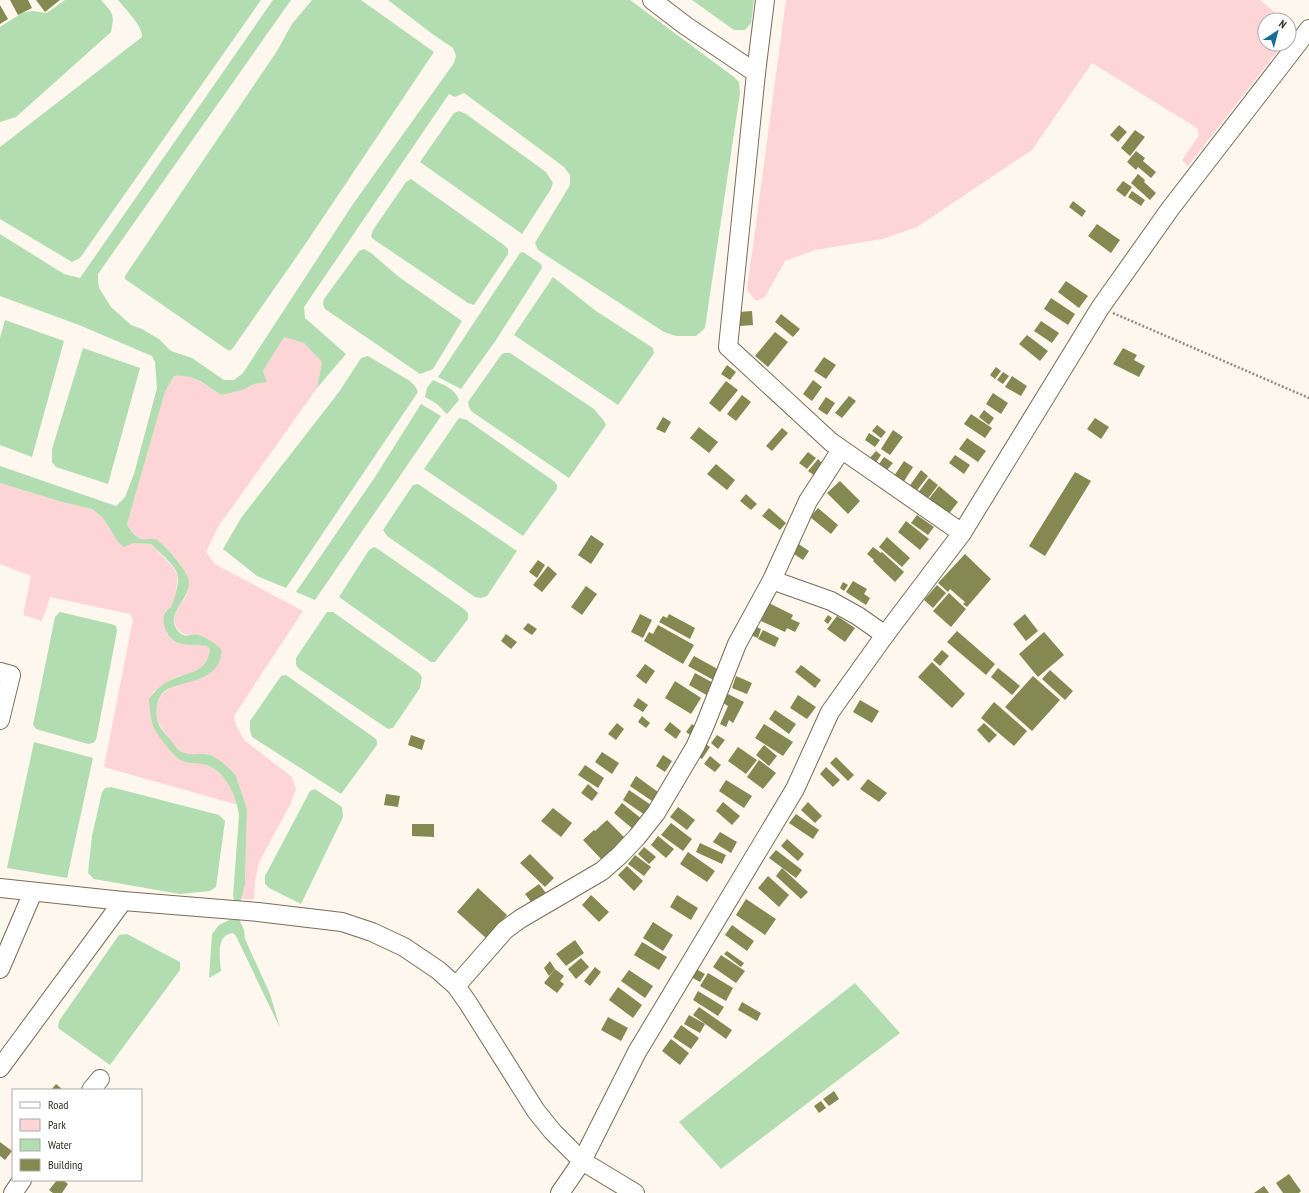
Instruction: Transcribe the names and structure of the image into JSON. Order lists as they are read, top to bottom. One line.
{"legend":["Road","Park","Water","Building"],"north":"top right"}
